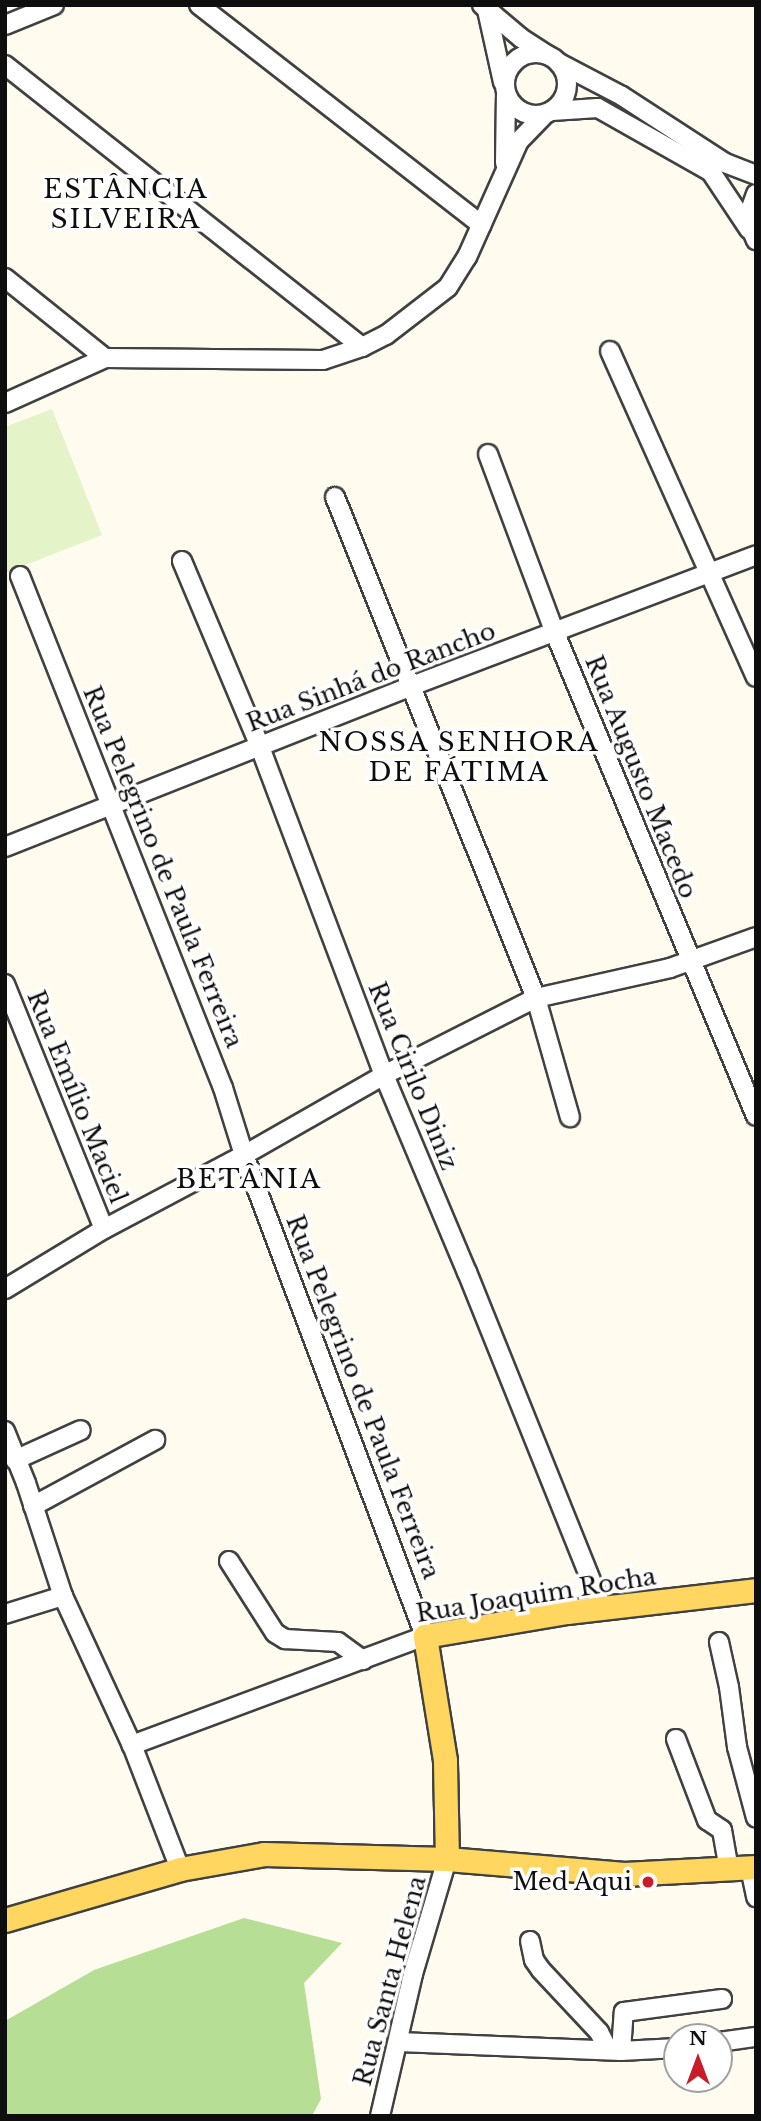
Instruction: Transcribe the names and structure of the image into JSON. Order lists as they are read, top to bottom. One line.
{"streets":{"main road":["Rua Pelegrino de Paula Ferreira","Rua Joaquim Rocha"],"street":["Rua Sinhá do Rancho","Rua Augusto Macedo","Rua Cirilo Diniz","Rua Emílio Maciel","Rua Santa Helena"]},"crossings":[["Rua Sinhá do Rancho","Rua Augusto Macedo"],["Rua Sinhá do Rancho","Rua Pelegrino de Paula Ferreira"],["Rua Sinhá do Rancho","Rua Cirilo Diniz"],["Rua Pelegrino de Paula Ferreira","Rua Joaquim Rocha"],["Rua Pelegrino de Paula Ferreira","Rua Santa Helena"],["Rua Cirilo Diniz","Rua Joaquim Rocha"]],"districts":["ESTÂNCIA SILVEIRA","NOSSA SENHORA DE FÁTIMA","BETÂNIA"],"places":["Med Aqui"],"north":"top"}
